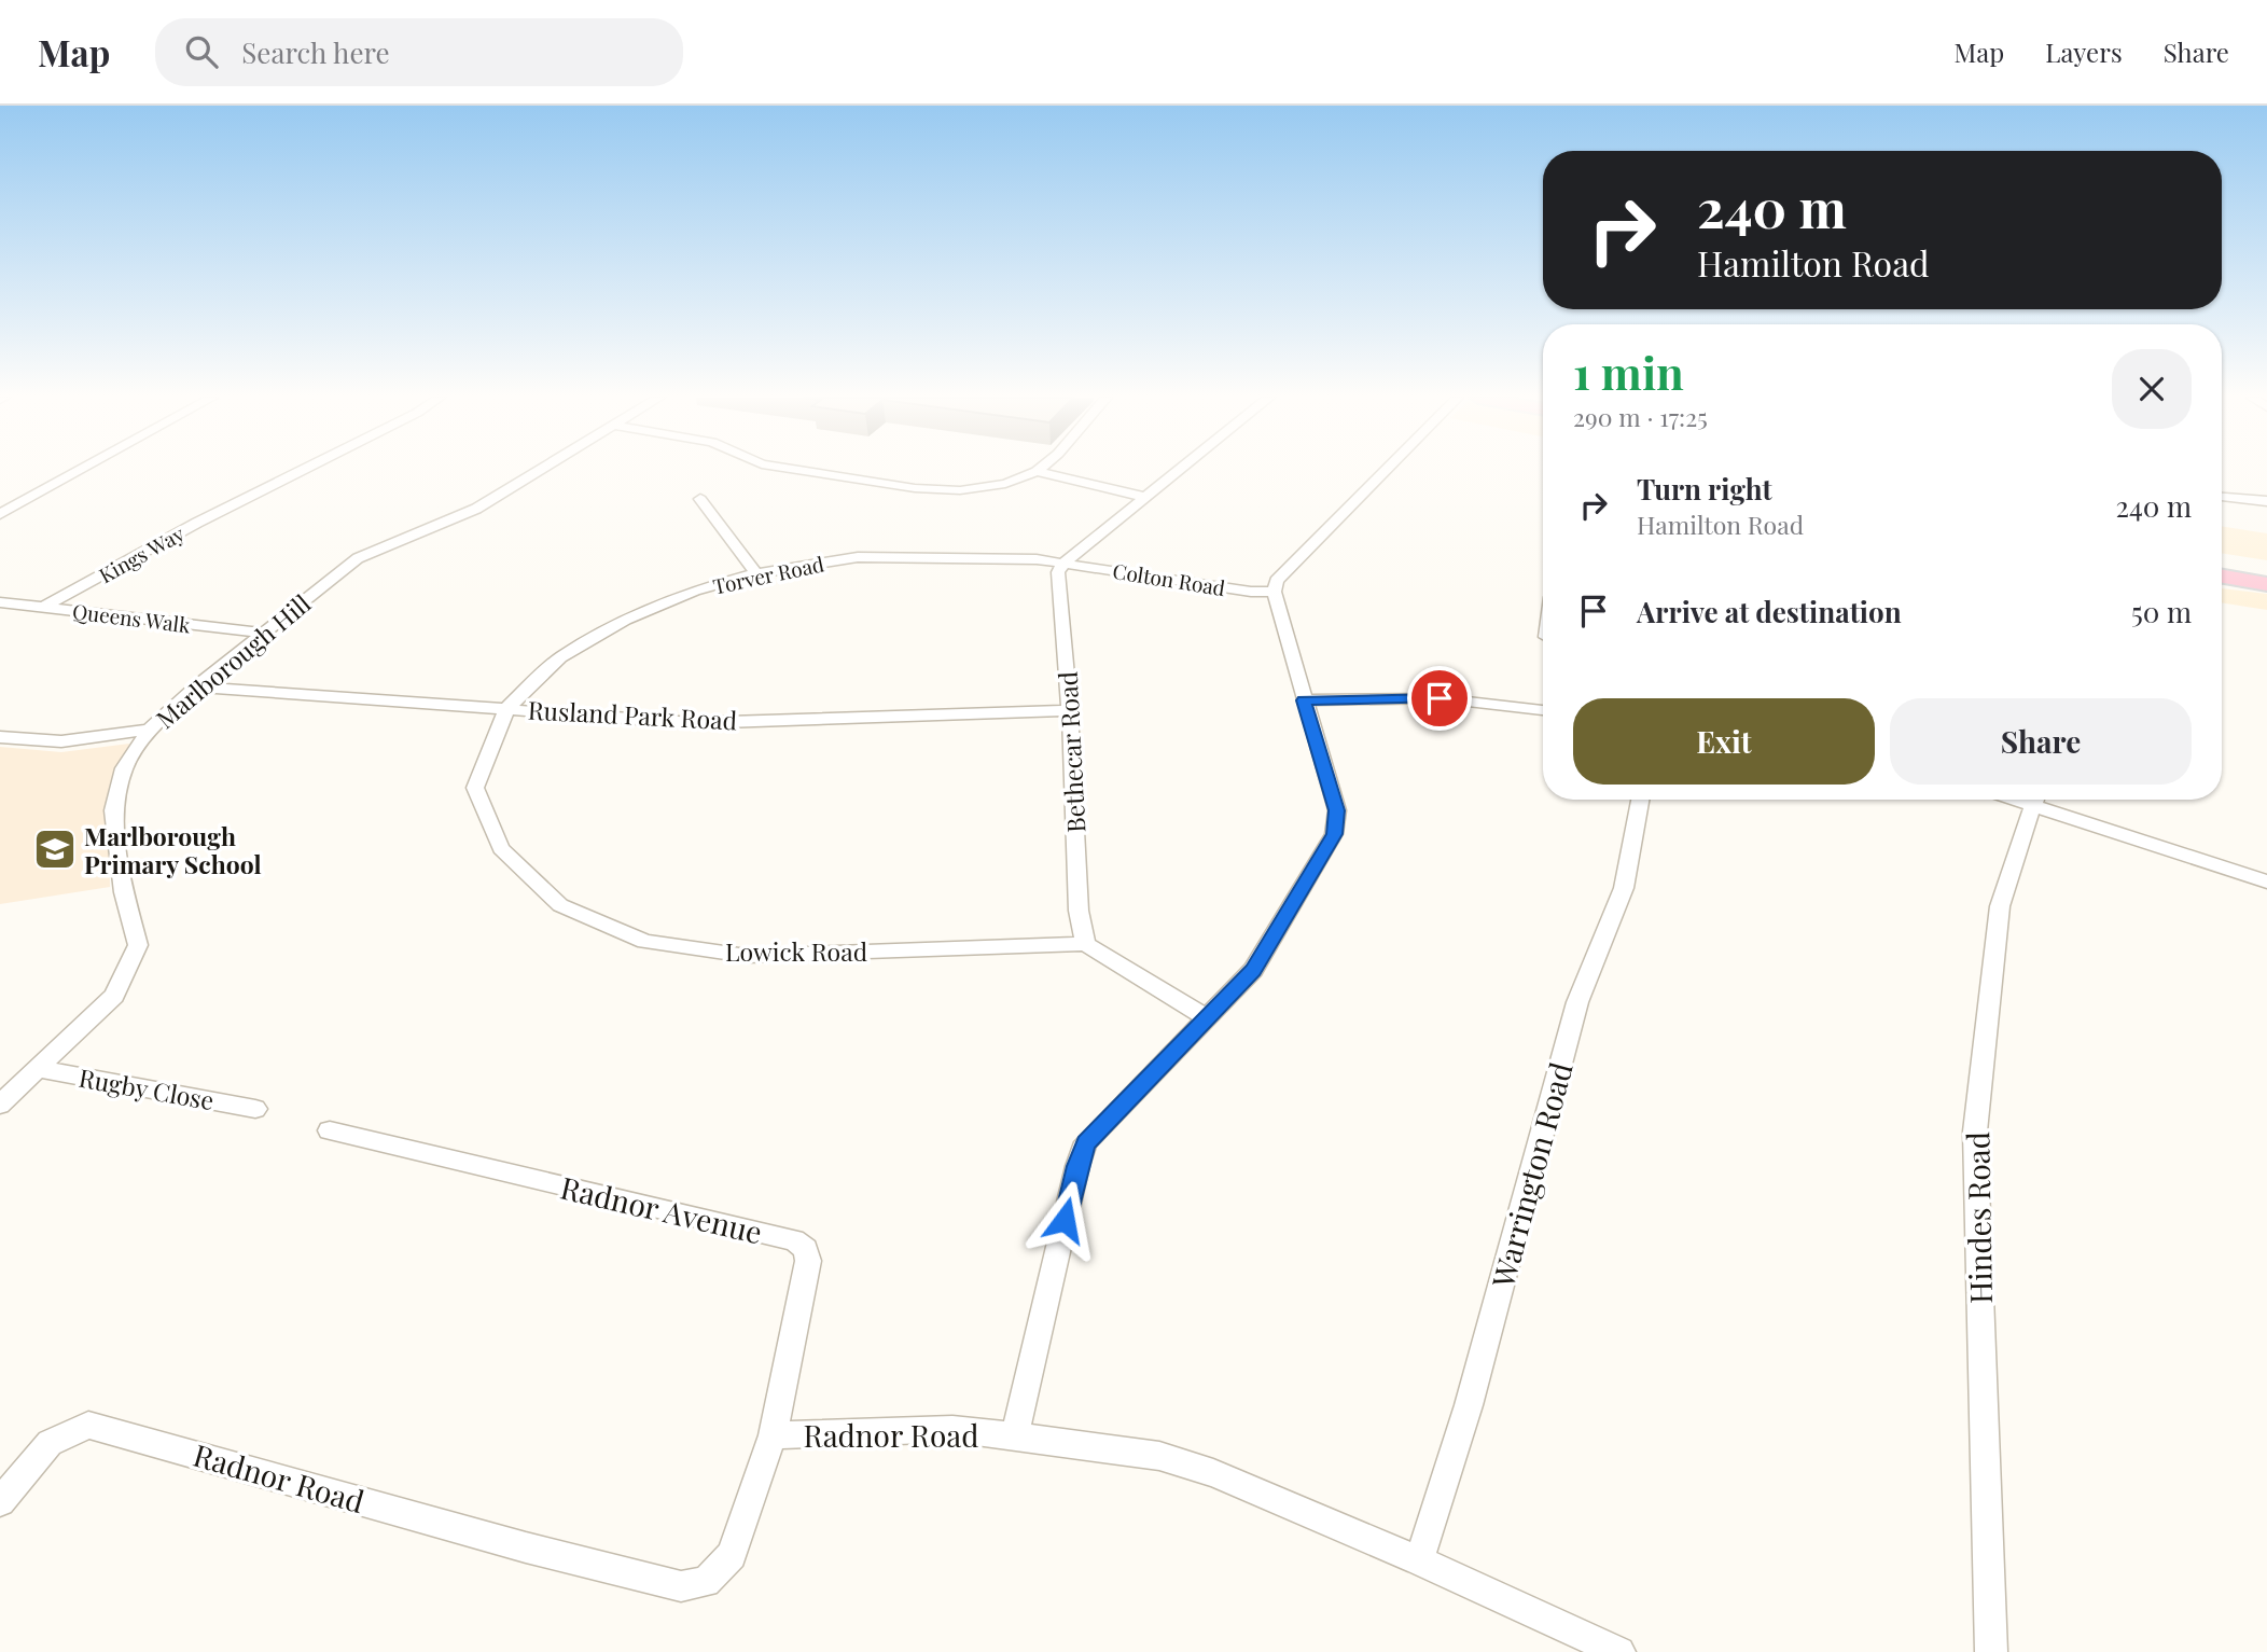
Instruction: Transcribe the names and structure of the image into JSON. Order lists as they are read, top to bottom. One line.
{"streets":{"street":["Kings Way","Torver Road","Colton Road","Queens Walk","Marlborough Hill","Rusland Park Road","Bethecar Road","Lowick Road","Rugby Close","Warrington Road","Radnor Avenue","Hindes Road","Radnor Road"]},"crossings":[["Kings Way","Queens Walk"],["Torver Road","Colton Road"],["Torver Road","Rusland Park Road"],["Torver Road","Bethecar Road"],["Torver Road","Lowick Road"],["Colton Road","Bethecar Road"],["Queens Walk","Marlborough Hill"],["Marlborough Hill","Rusland Park Road"],["Marlborough Hill","Rugby Close"],["Rusland Park Road","Bethecar Road"],["Rusland Park Road","Lowick Road"],["Bethecar Road","Lowick Road"],["Warrington Road","Radnor Road"],["Radnor Avenue","Radnor Road"]],"places":{"school or university":["Marlborough Primary School"]},"page":{"header":"Map","search":"Search here","nav":["Map","Layers","Share"],"turn":["240 m","Hamilton Road"],"heading":["1 min","290 m · 17:25"],"list":[{"name":"Turn right","note":"Hamilton Road","value":"240 m"},{"name":"Arrive at destination","value":"50 m"}],"buttons":["Exit","Share"]}}
